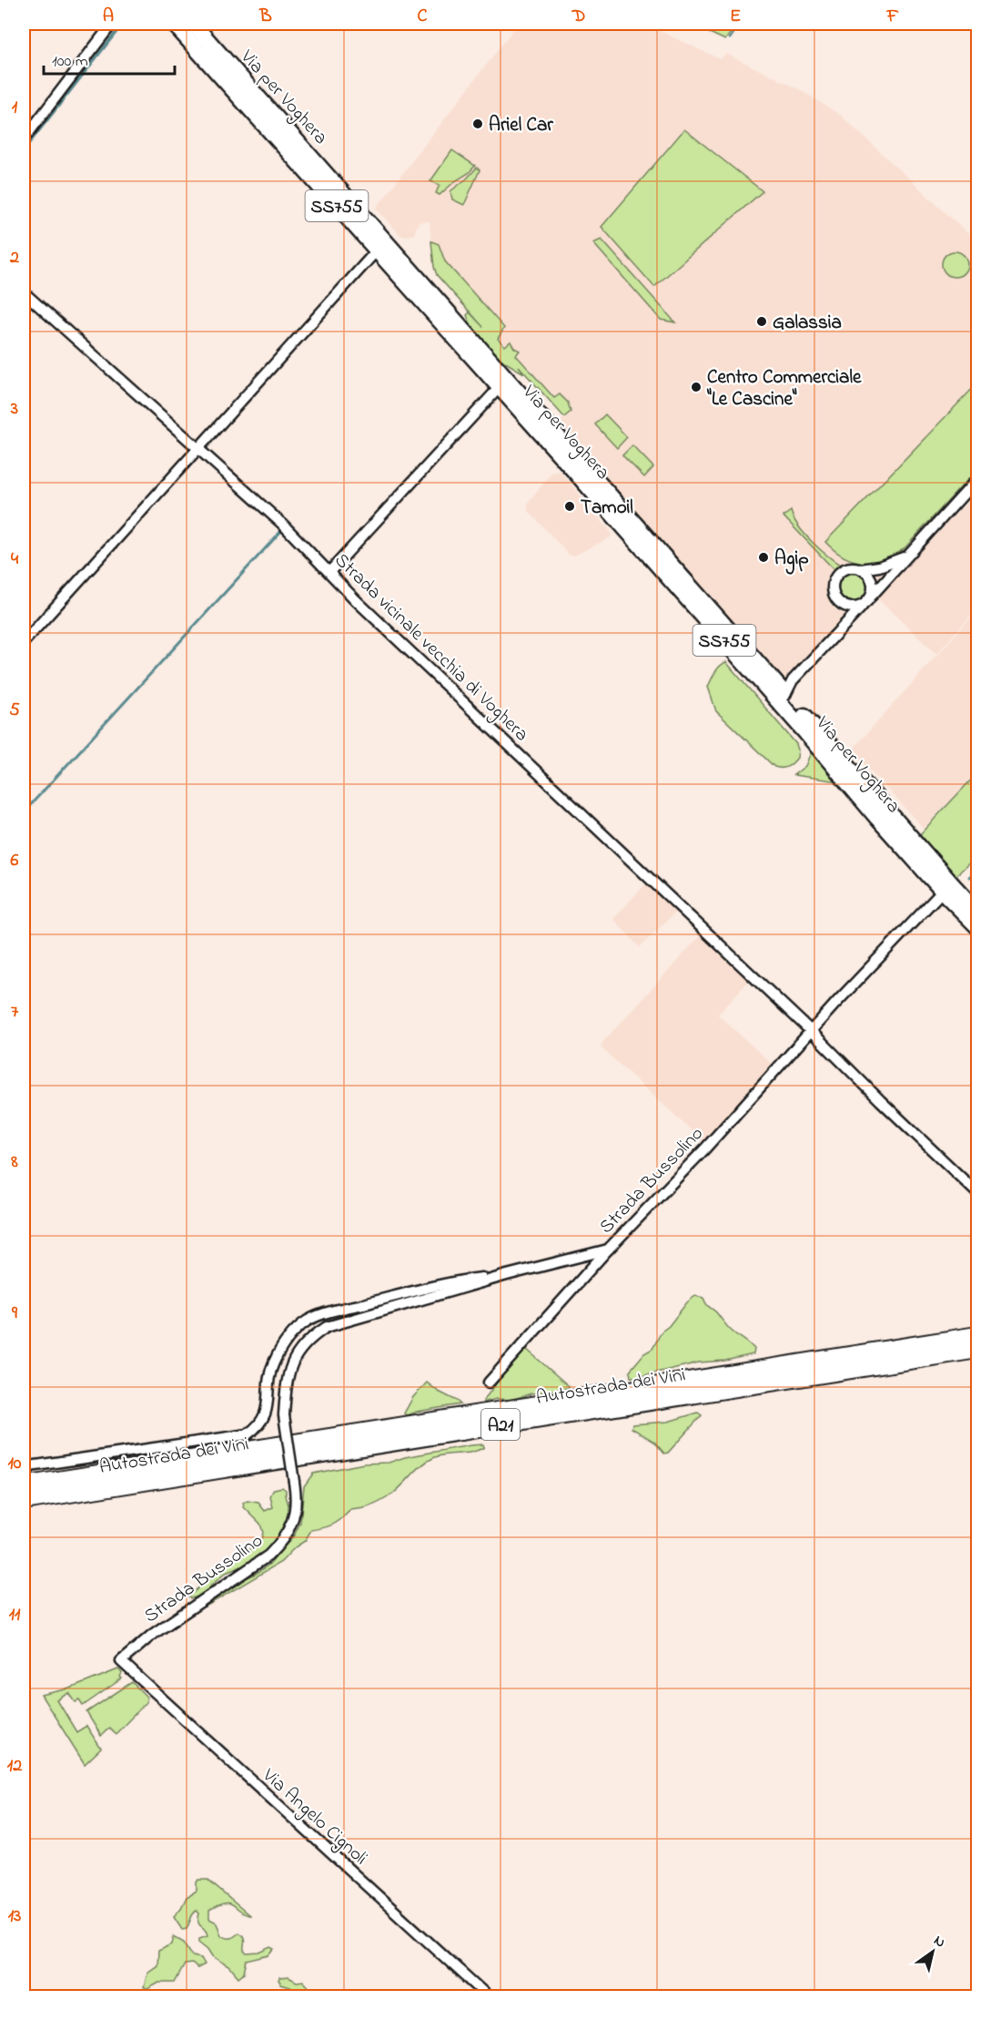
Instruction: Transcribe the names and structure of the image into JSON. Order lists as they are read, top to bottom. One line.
{"streets":{"highway":["Autostrada dei Vini","A21"],"main road":["Via per Voghera","SS755"],"street":["Strada vicinale vecchia di Voghera","Strada Bussolino","Via Angelo Cignoli"]},"crossings":[["Via per Voghera","Strada Bussolino"],["Strada vicinale vecchia di Voghera","Strada Bussolino"],["Strada Bussolino","Via Angelo Cignoli"]],"places":["Ariel Car","Galassia","Centro Commerciale \"Le Cascine\"","Tamoil","Agip"],"scale_bar":"100 m","north":"top right","grid":{"columns":["A","B","C","D","E","F"],"rows":["1","2","3","4","5","6","7","8","9","10","11","12","13"]}}
